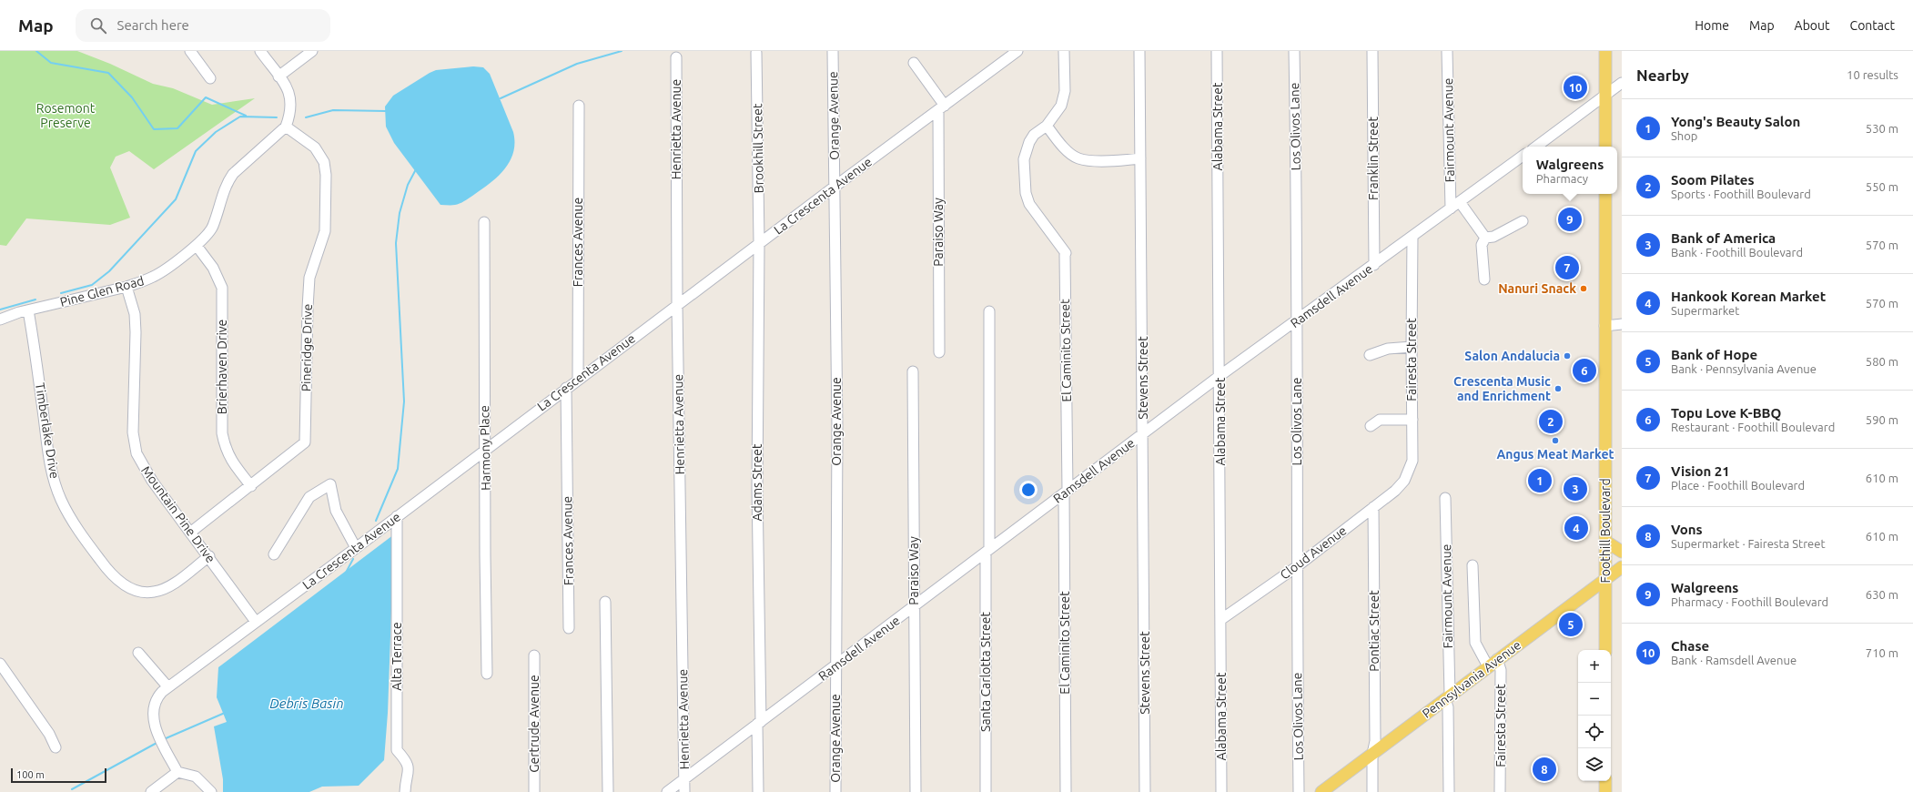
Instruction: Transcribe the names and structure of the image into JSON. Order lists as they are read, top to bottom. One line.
{"streets":{"main road":["Foothill Boulevard","Pennsylvania Avenue"],"street":["Orange Avenue","Alabama Street","Los Olivos Lane","Henrietta Avenue","Fairmount Avenue","Brookhill Street","Franklin Street","La Crescenta Avenue","Paraiso Way","Frances Avenue","Pine Glen Road","Ramsdell Avenue","Pineridge Drive","El Caminito Street","Fairesta Street","Brierhaven Drive","Stevens Street","Timberlake Drive","Harmony Place","Adams Street","Mountain Pine Drive","Cloud Avenue","Pontiac Street","Alta Terrace","Santa Carlotta Street","Gertrude Avenue"]},"crossings":[["Orange Avenue","La Crescenta Avenue"],["Orange Avenue","Ramsdell Avenue"],["Alabama Street","Ramsdell Avenue"],["Alabama Street","Cloud Avenue"],["Los Olivos Lane","Ramsdell Avenue"],["Los Olivos Lane","Cloud Avenue"],["Henrietta Avenue","La Crescenta Avenue"],["Henrietta Avenue","Ramsdell Avenue"],["Fairmount Avenue","Ramsdell Avenue"],["Fairmount Avenue","Fairesta Street"],["Fairmount Avenue","Pennsylvania Avenue"],["Brookhill Street","La Crescenta Avenue"],["Brookhill Street","Adams Street"],["Franklin Street","Ramsdell Avenue"],["La Crescenta Avenue","Paraiso Way"],["La Crescenta Avenue","Frances Avenue"],["La Crescenta Avenue","Harmony Place"],["La Crescenta Avenue","Adams Street"],["La Crescenta Avenue","Mountain Pine Drive"],["La Crescenta Avenue","Alta Terrace"],["Paraiso Way","Ramsdell Avenue"],["Pine Glen Road","Pineridge Drive"],["Pine Glen Road","Brierhaven Drive"],["Pine Glen Road","Timberlake Drive"],["Pine Glen Road","Mountain Pine Drive"],["Ramsdell Avenue","El Caminito Street"],["Ramsdell Avenue","Fairesta Street"],["Ramsdell Avenue","Stevens Street"],["Ramsdell Avenue","Adams Street"],["Ramsdell Avenue","Santa Carlotta Street"],["Pineridge Drive","Brierhaven Drive"],["Pineridge Drive","Mountain Pine Drive"],["Fairesta Street","Cloud Avenue"],["Fairesta Street","Pennsylvania Avenue"],["Timberlake Drive","Mountain Pine Drive"],["Foothill Boulevard","Pennsylvania Avenue"],["Cloud Avenue","Pontiac Street"],["Pontiac Street","Pennsylvania Avenue"]],"water":["Debris Basin"],"parks":["Rosemont Preserve"],"places":["Nanuri Snack","Salon Andalucia","Crescenta Music and Enrichment","Angus Meat Market"],"scale_bar":"100 m","page":{"header":"Map","search":"Search here","nav":["Home","Map","About","Contact"],"heading":["Nearby","10 results"],"pins":["10","9","7","6","2","1","3","4","5","8"],"list":[{"mark":"1","name":"Yong's Beauty Salon","note":"Shop","value":"530 m"},{"mark":"2","name":"Soom Pilates","note":"Sports · Foothill Boulevard","value":"550 m"},{"mark":"3","name":"Bank of America","note":"Bank · Foothill Boulevard","value":"570 m"},{"mark":"4","name":"Hankook Korean Market","note":"Supermarket","value":"570 m"},{"mark":"5","name":"Bank of Hope","note":"Bank · Pennsylvania Avenue","value":"580 m"},{"mark":"6","name":"Topu Love K-BBQ","note":"Restaurant · Foothill Boulevard","value":"590 m"},{"mark":"7","name":"Vision 21","note":"Place · Foothill Boulevard","value":"610 m"},{"mark":"8","name":"Vons","note":"Supermarket · Fairesta Street","value":"610 m"},{"mark":"9","name":"Walgreens","note":"Pharmacy · Foothill Boulevard","value":"630 m"},{"mark":"10","name":"Chase","note":"Bank · Ramsdell Avenue","value":"710 m"}],"popup":["Walgreens","Pharmacy"],"map_buttons":["+","−"],"scale":"100 m"}}
